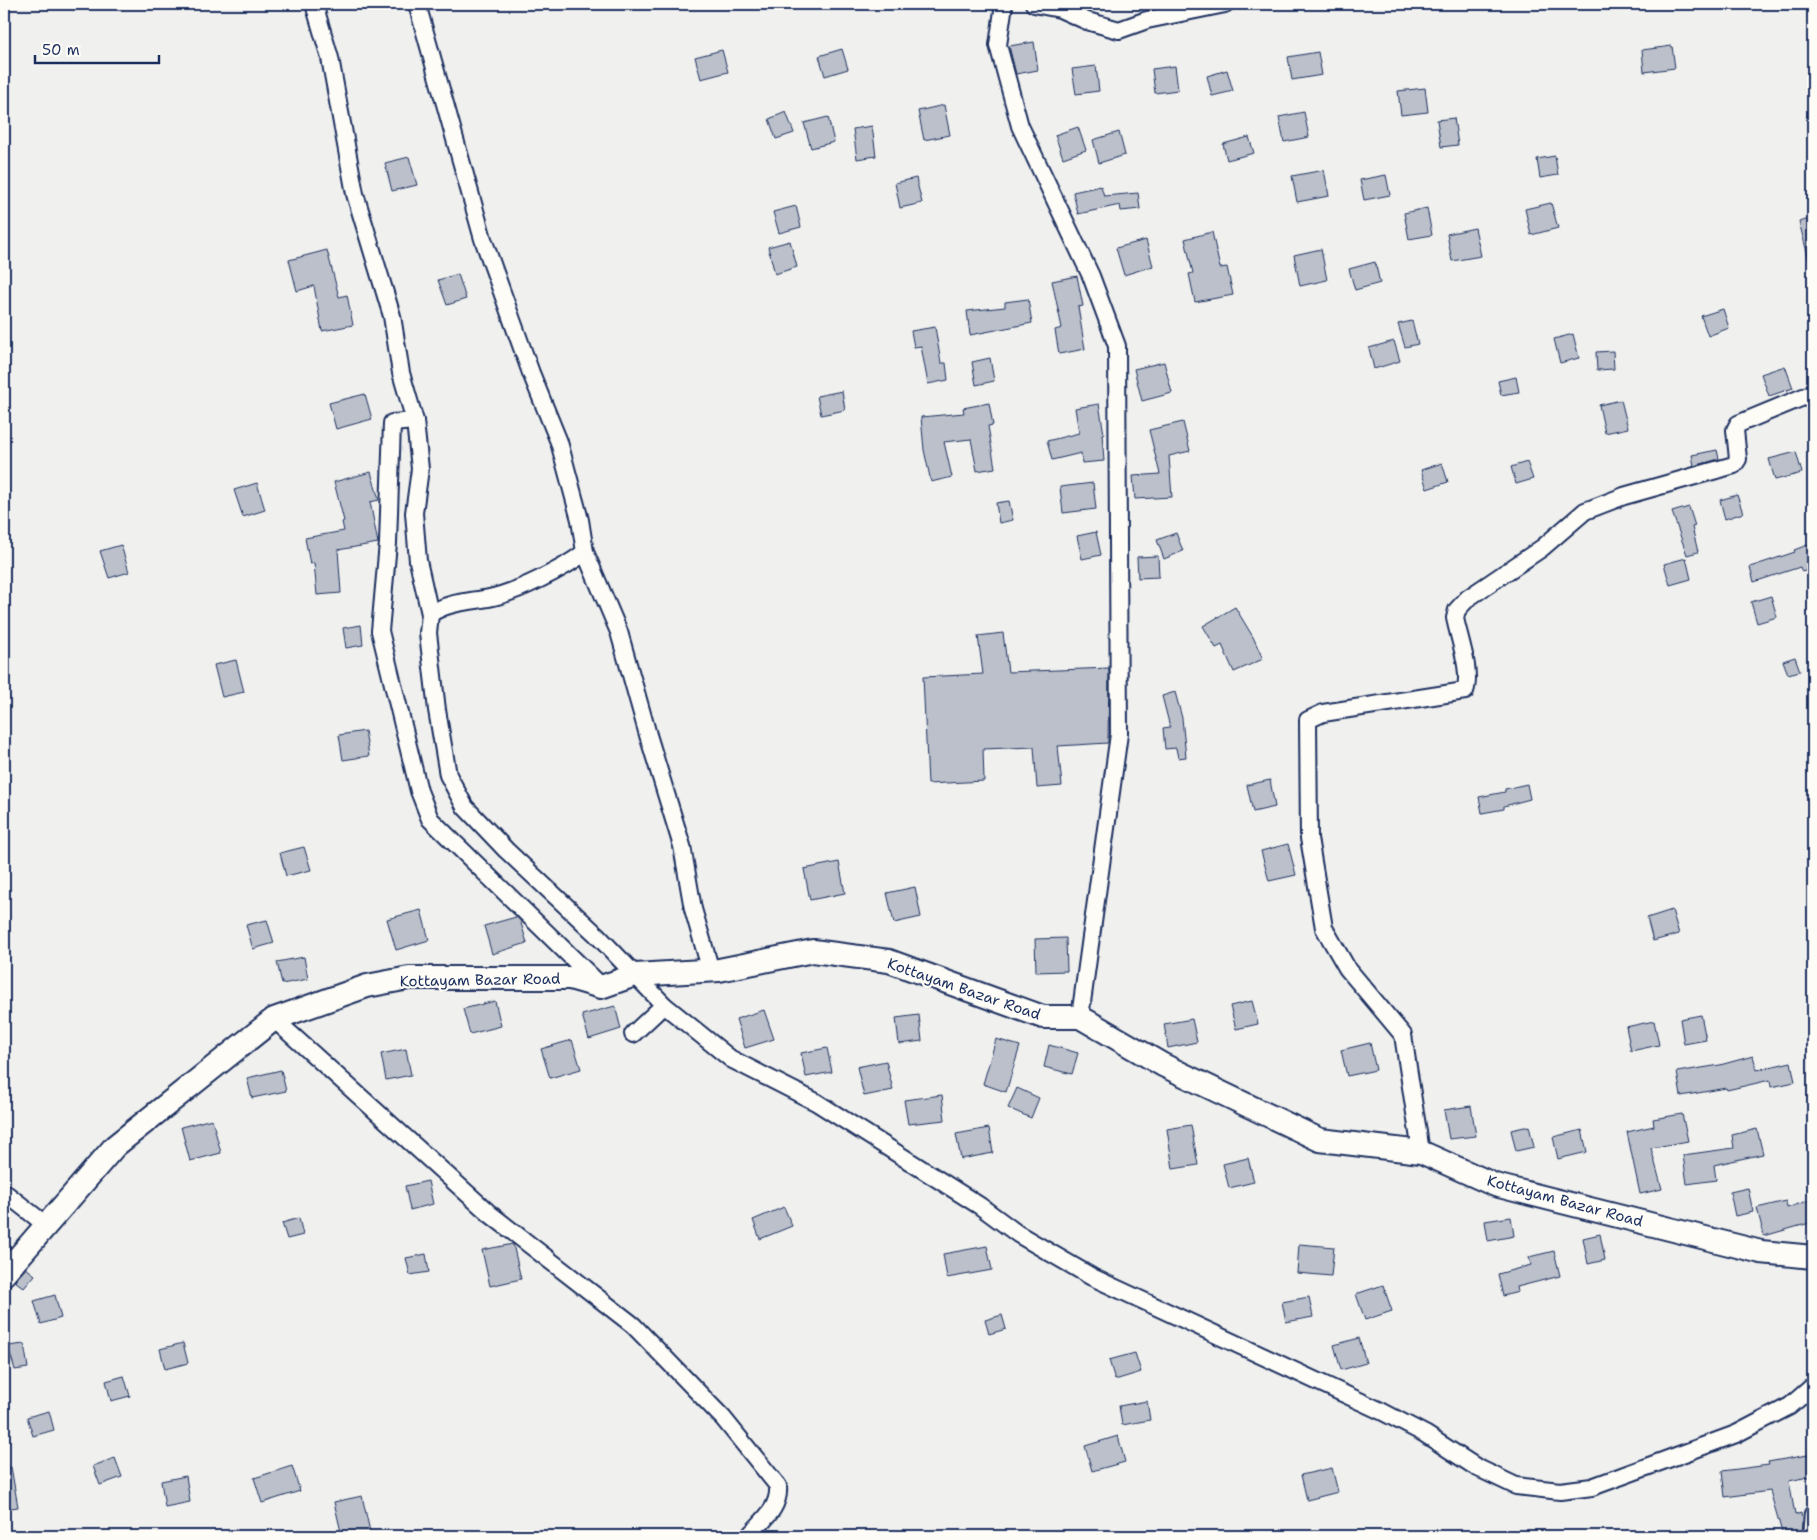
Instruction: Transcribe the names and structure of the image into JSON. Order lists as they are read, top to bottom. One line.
{"streets":{"main road":["Kottayam Bazar Road"]},"scale_bar":"50 m"}
